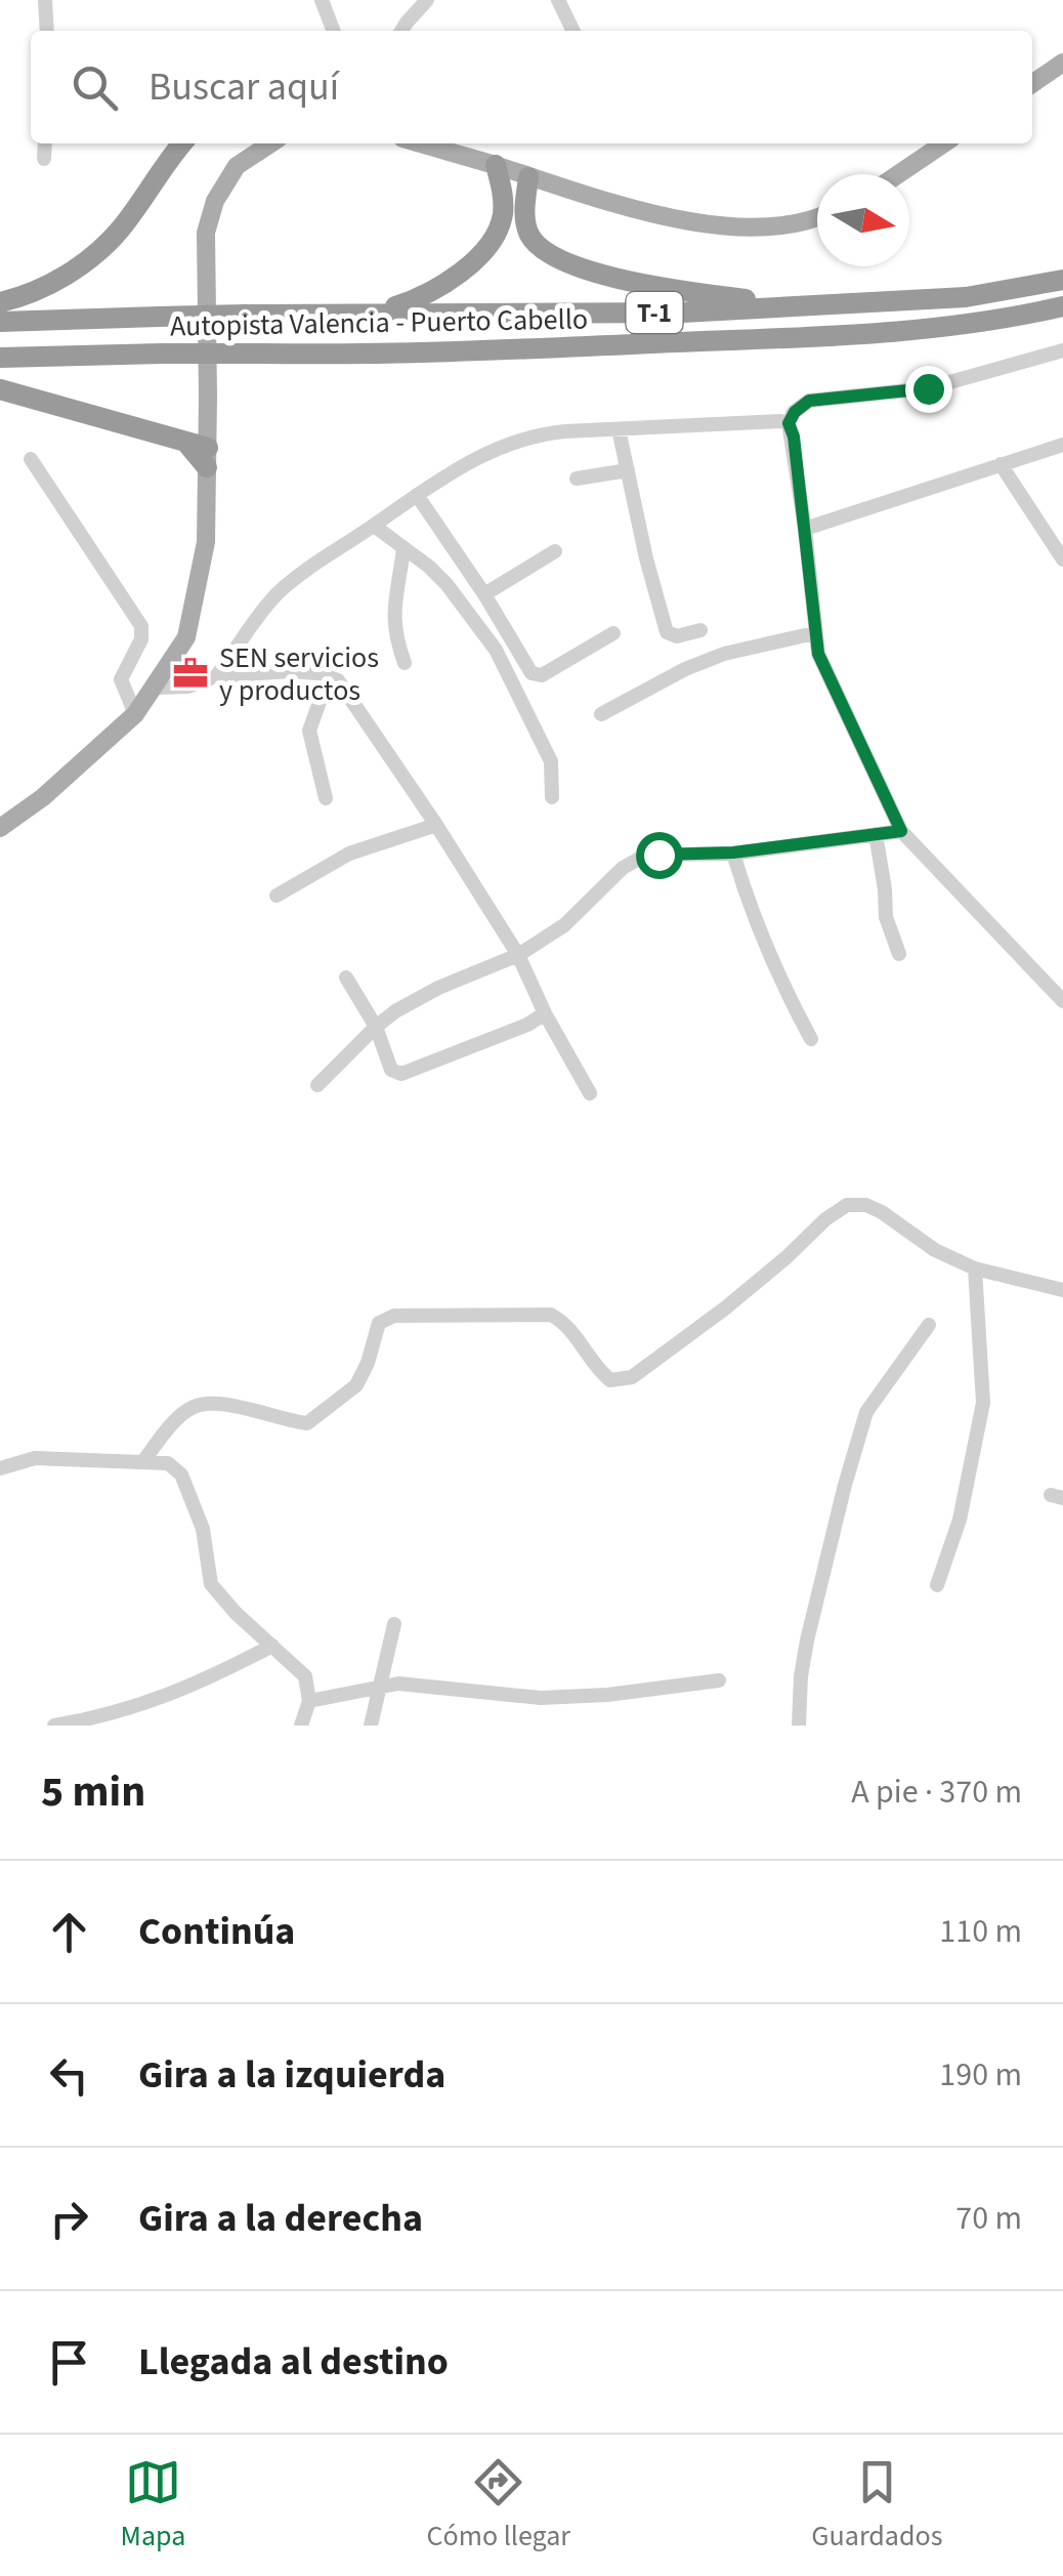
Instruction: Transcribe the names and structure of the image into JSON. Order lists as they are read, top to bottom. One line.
{"streets":{"highway":["T-1","Autopista Valencia - Puerto Cabello"]},"places":{"office":["SEN servicios y productos"]},"north":"right","page":{"search":"Buscar aquí","heading":["5 min","A pie · 370 m"],"list":[["Continúa","110 m"],["Gira a la izquierda","190 m"],["Gira a la derecha","70 m"],"Llegada al destino"],"nav":["Mapa","Cómo llegar","Guardados"]}}
